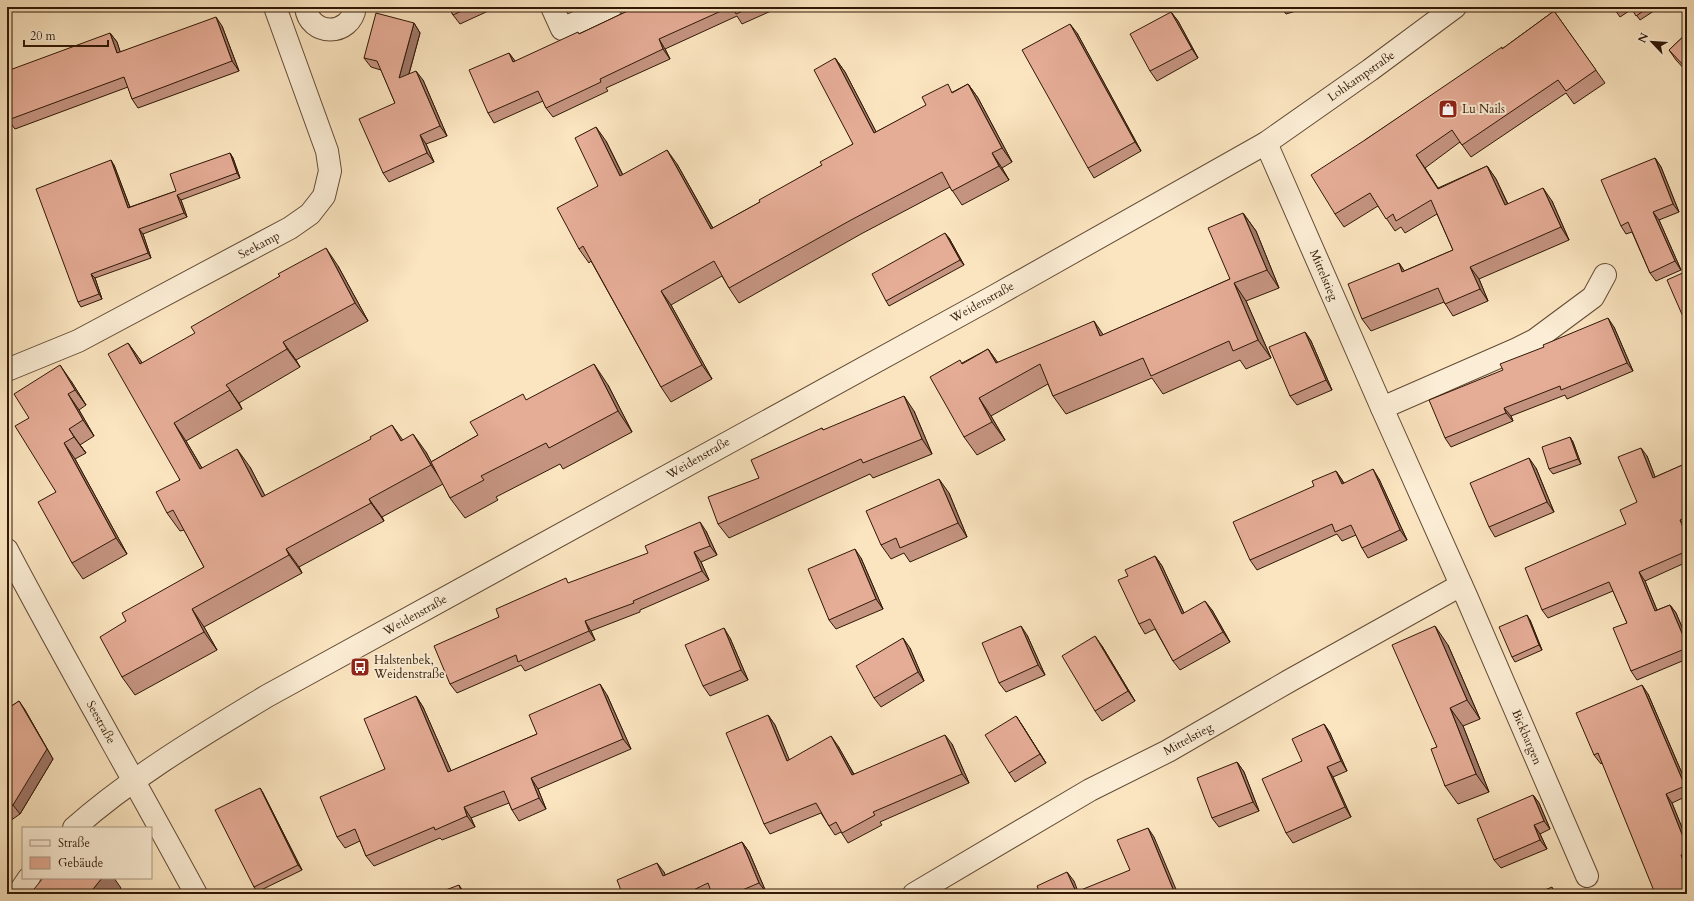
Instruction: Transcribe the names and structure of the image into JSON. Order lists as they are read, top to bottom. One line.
{"streets":{"street":["Lohkampstraße","Seekamp","Mittelstieg","Weidenstraße","Seestraße","Bickbargen"]},"crossings":[["Lohkampstraße","Mittelstieg"],["Lohkampstraße","Weidenstraße"],["Mittelstieg","Weidenstraße"],["Mittelstieg","Bickbargen"],["Weidenstraße","Seestraße"]],"places":{"shop":["Lu Nails"],"bus stop":["Halstenbek, Weidenstraße"]},"legend":["Straße","Gebäude"],"scale_bar":"20 m","north":"top left"}
